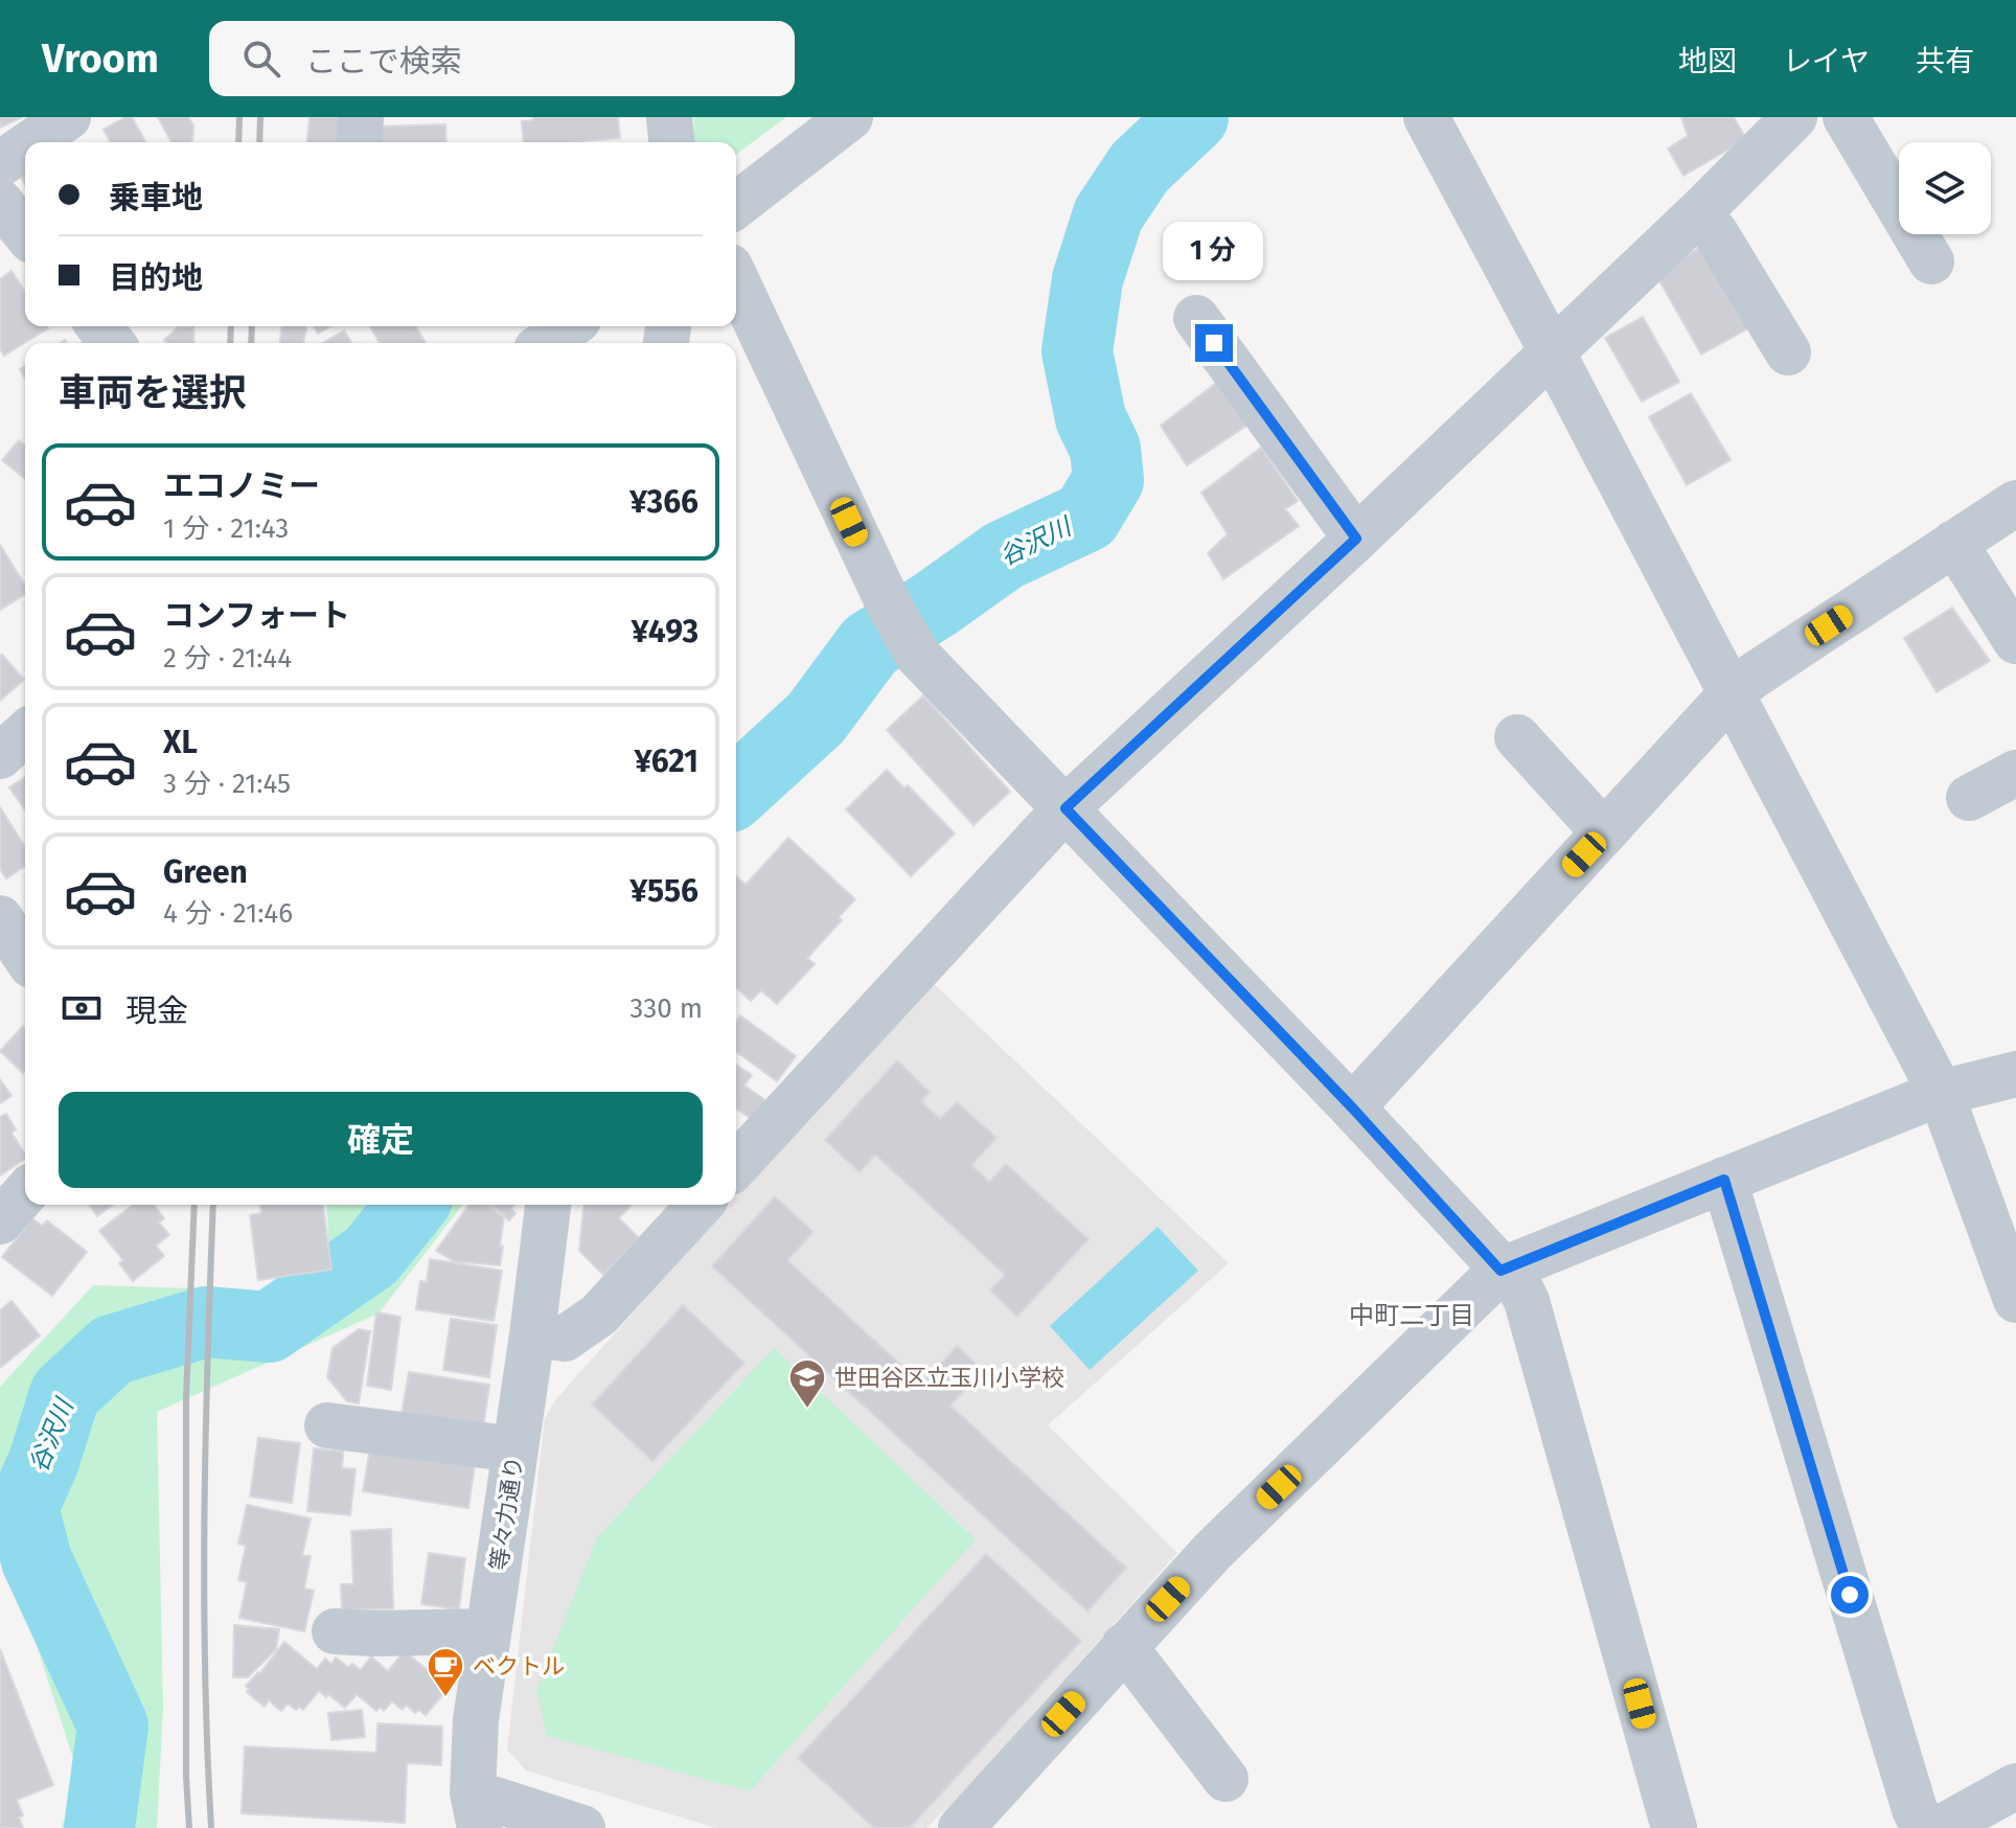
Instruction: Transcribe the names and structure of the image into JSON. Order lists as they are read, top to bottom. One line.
{"streets":{"street":["等々力通り"]},"districts":["中町二丁目"],"water":["谷沢川"],"places":{"school or university":["世田谷区立玉川小学校"],"cafe":["ベクトル"]},"page":{"header":"Vroom","search":"ここで検索","nav":["地図","レイヤ","共有"],"banner":["乗車地","目的地"],"bubble":"1 分","heading":"車両を選択","list":[{"name":"エコノミー","note":"1 分 · 21:43","value":"¥366"},{"name":"コンフォート","note":"2 分 · 21:44","value":"¥493"},{"name":"XL","note":"3 分 · 21:45","value":"¥621"},{"name":"Green","note":"4 分 · 21:46","value":"¥556"}],"pay":["現金","330 m"],"buttons":"確定"}}
